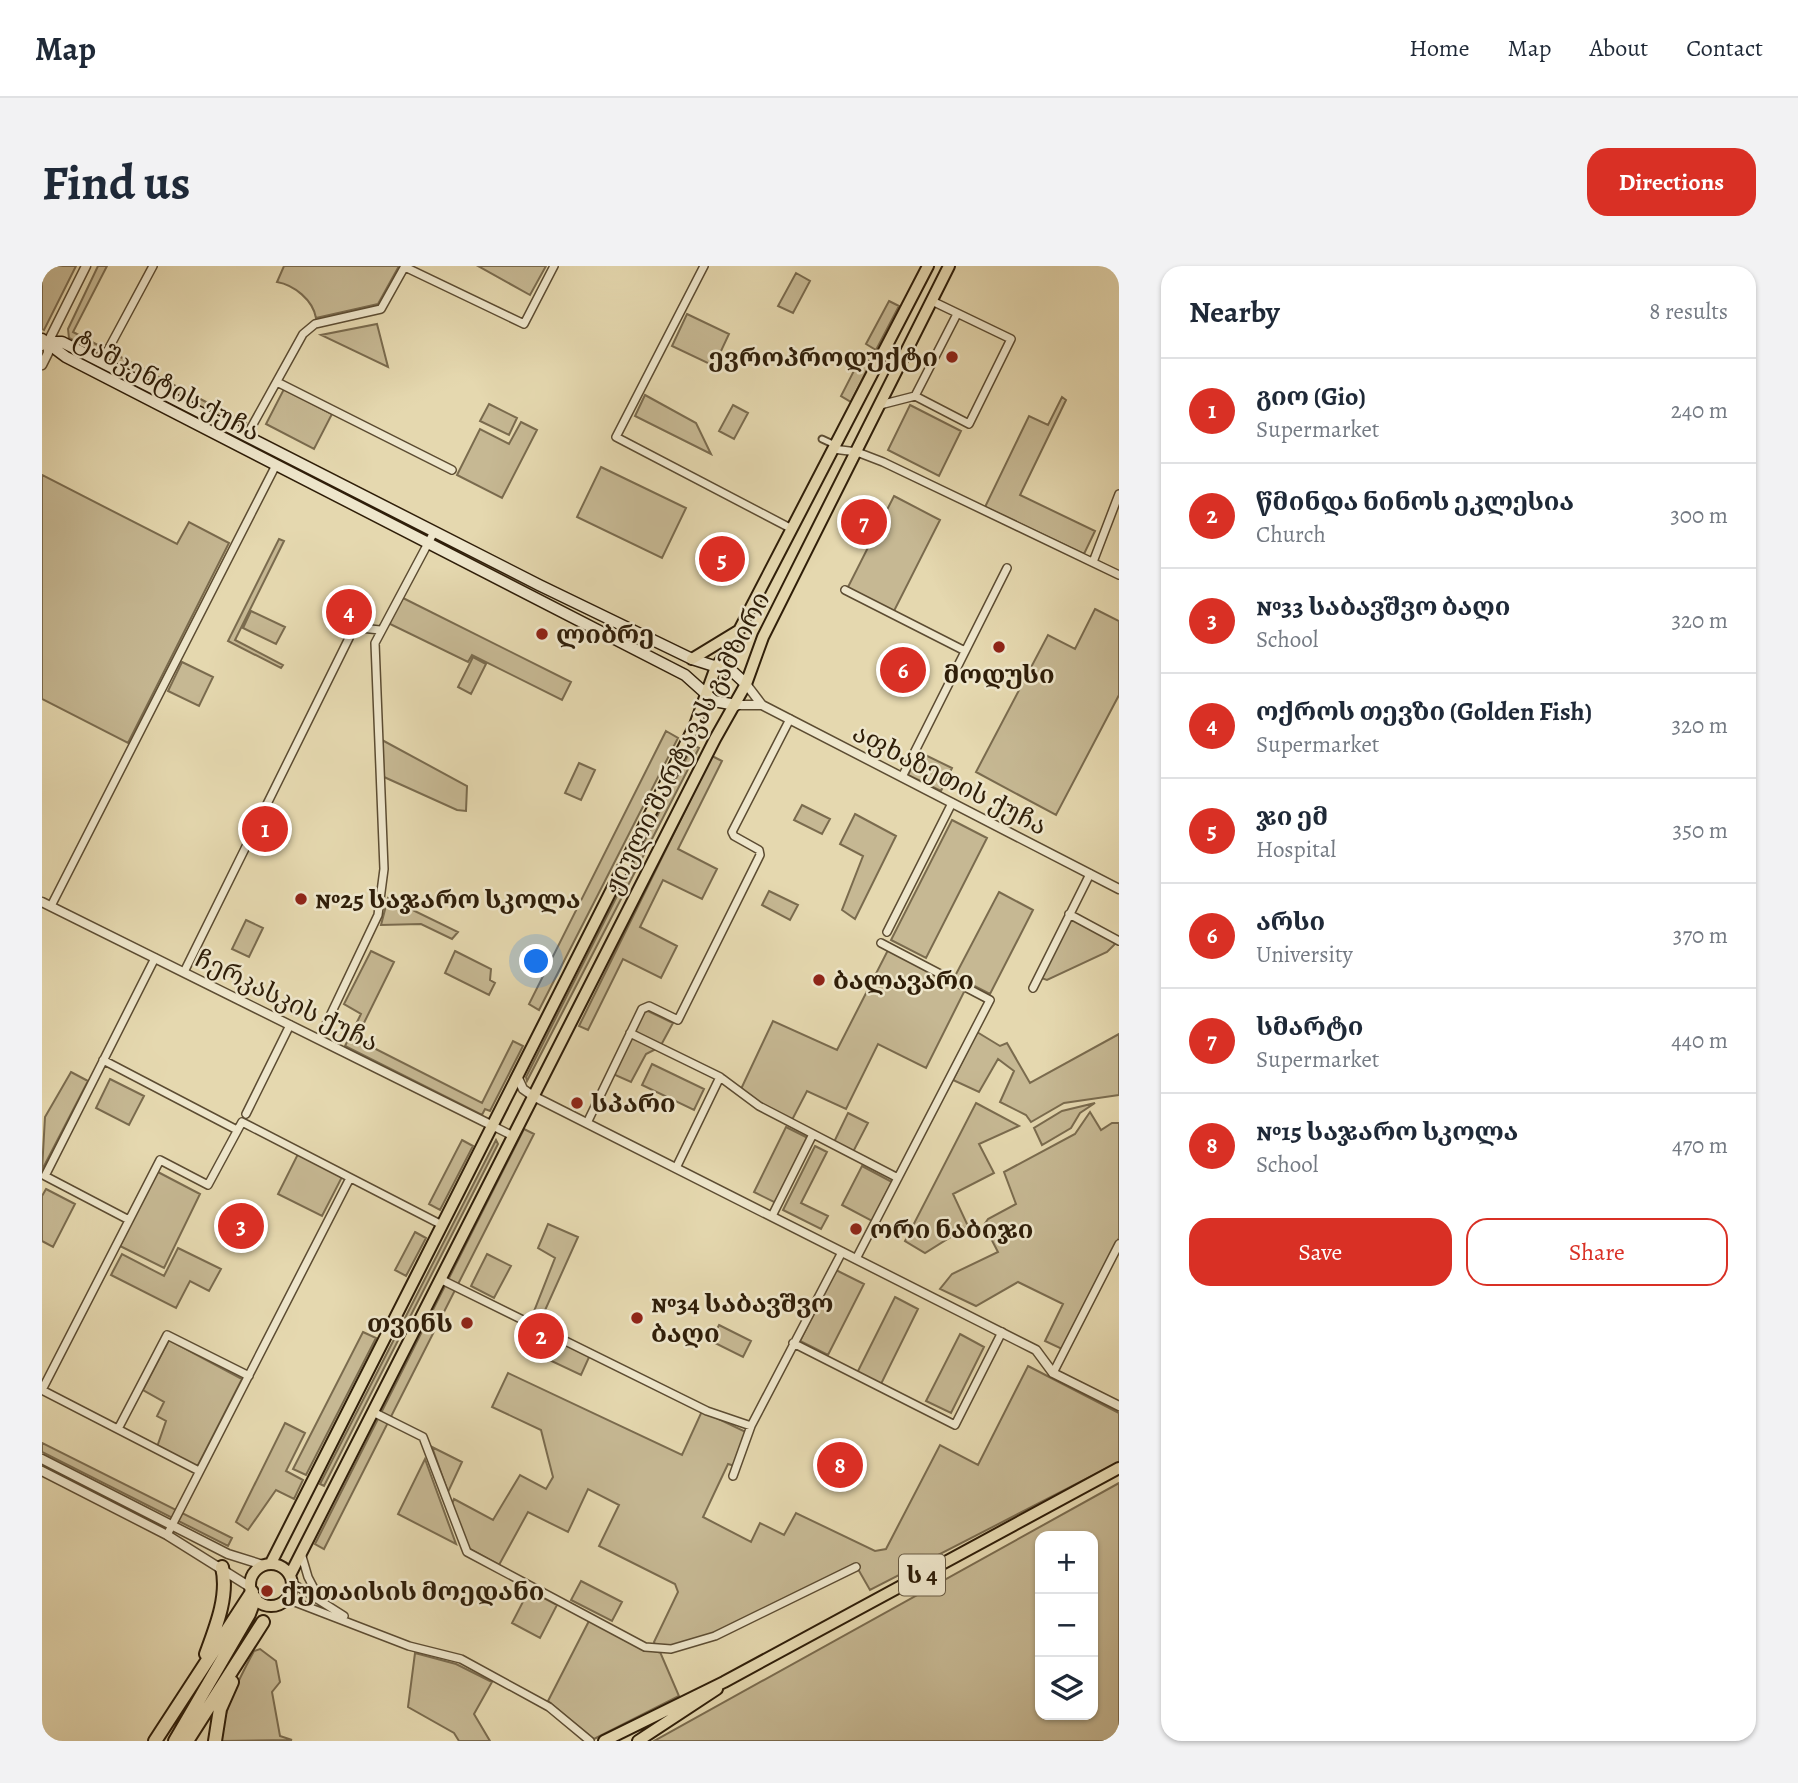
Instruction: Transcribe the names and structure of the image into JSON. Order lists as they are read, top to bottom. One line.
{"streets":{"main road":["ტაშკენტის ქუჩა","ჟიული შარტავას გამზირი","ს 4"],"street":["აფხაზეთის ქუჩა","ჩერკასკის ქუჩა"]},"crossings":[["ტაშკენტის ქუჩა","ჟიული შარტავას გამზირი"],["ტაშკენტის ქუჩა","აფხაზეთის ქუჩა"],["ჟიული შარტავას გამზირი","აფხაზეთის ქუჩა"],["ჟიული შარტავას გამზირი","ჩერკასკის ქუჩა"]],"places":["ევროპროდუქტი","ლიბრე","მოდუსი","№25 საჯარო სკოლა","ბალავარი","სპარი","ორი ნაბიჯი","№34 საბავშვო ბაღი","თვინს","ქუთაისის მოედანი"],"page":{"header":"Map","nav":["Home","Map","About","Contact"],"buttons":["Directions",["Save","Share"]],"title":"Find us","heading":["Nearby","8 results"],"list":[{"mark":"1","name":"გიო (Gio)","note":"Supermarket","value":"240 m"},{"mark":"2","name":"წმინდა ნინოს ეკლესია","note":"Church","value":"300 m"},{"mark":"3","name":"№33 საბავშვო ბაღი","note":"School","value":"320 m"},{"mark":"4","name":"ოქროს თევზი (Golden Fish)","note":"Supermarket","value":"320 m"},{"mark":"5","name":"ჯი ემ","note":"Hospital","value":"350 m"},{"mark":"6","name":"არსი","note":"University","value":"370 m"},{"mark":"7","name":"სმარტი","note":"Supermarket","value":"440 m"},{"mark":"8","name":"№15 საჯარო სკოლა","note":"School","value":"470 m"}],"pins":["7","5","4","6","1","3","2","8"],"map_buttons":["+","−"]}}
